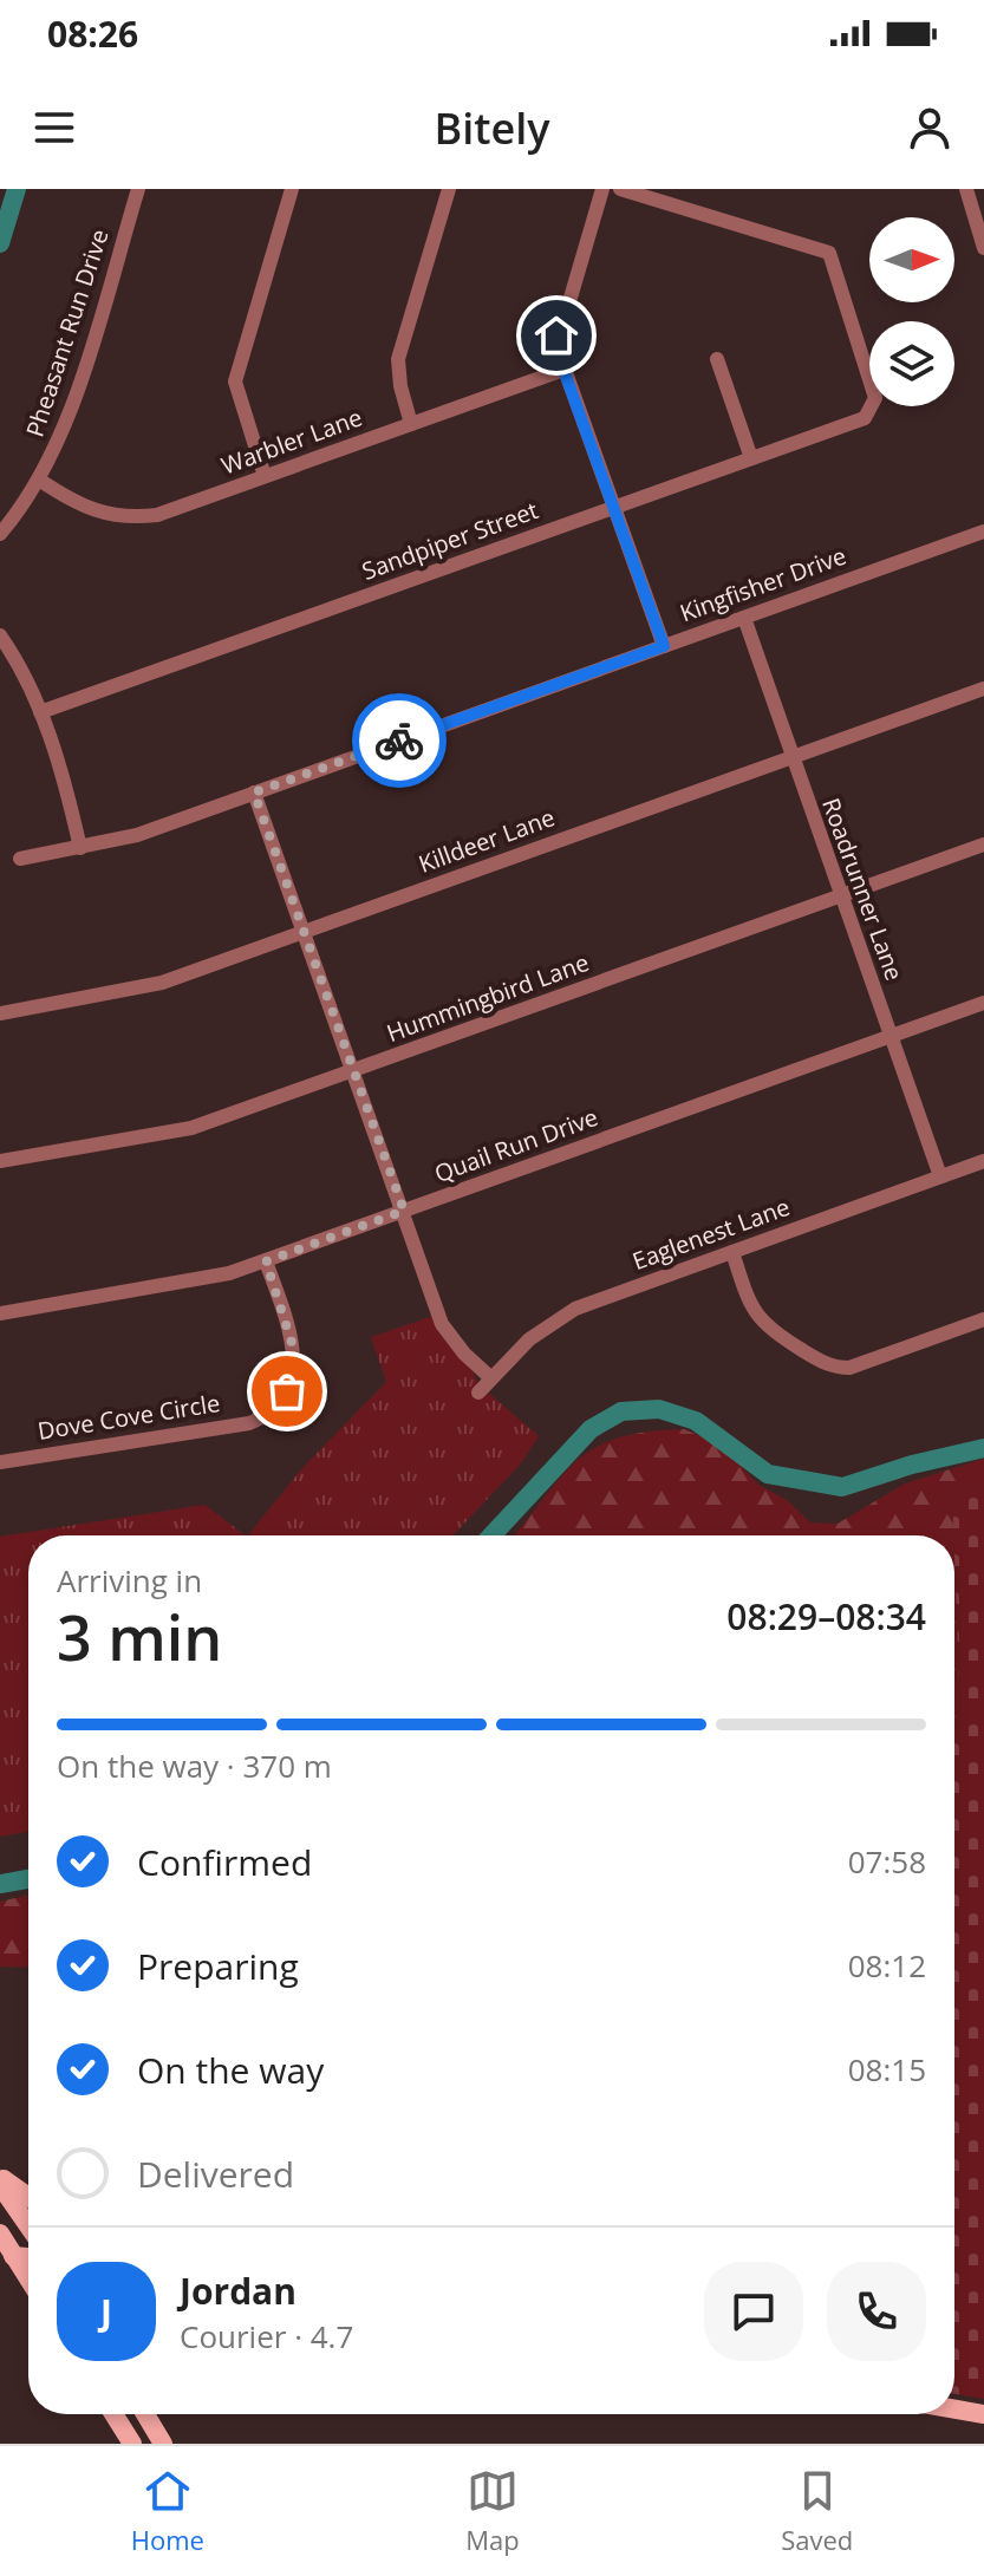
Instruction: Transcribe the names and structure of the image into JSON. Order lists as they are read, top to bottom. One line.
{"streets":{"street":["Pheasant Run Drive","Warbler Lane","Sandpiper Street","Kingfisher Drive","Killdeer Lane","Roadrunner Lane","Hummingbird Lane","Quail Run Drive","Eaglenest Lane","Dove Cove Circle"]},"crossings":[["Pheasant Run Drive","Warbler Lane"],["Kingfisher Drive","Roadrunner Lane"],["Killdeer Lane","Roadrunner Lane"],["Roadrunner Lane","Hummingbird Lane"],["Roadrunner Lane","Quail Run Drive"],["Roadrunner Lane","Eaglenest Lane"],["Quail Run Drive","Dove Cove Circle"]],"north":"right","page":{"status":"08:26","header":"Bitely","heading":["3 min","Arriving in","08:29–08:34"],"panel":["Jordan","Courier · 4.7"],"bar":"On the way · 370 m","list":[["Confirmed","07:58"],["Preparing","08:12"],["On the way","08:15"],"Delivered"],"round":"J","tabs":["Home","Map","Saved"]}}
